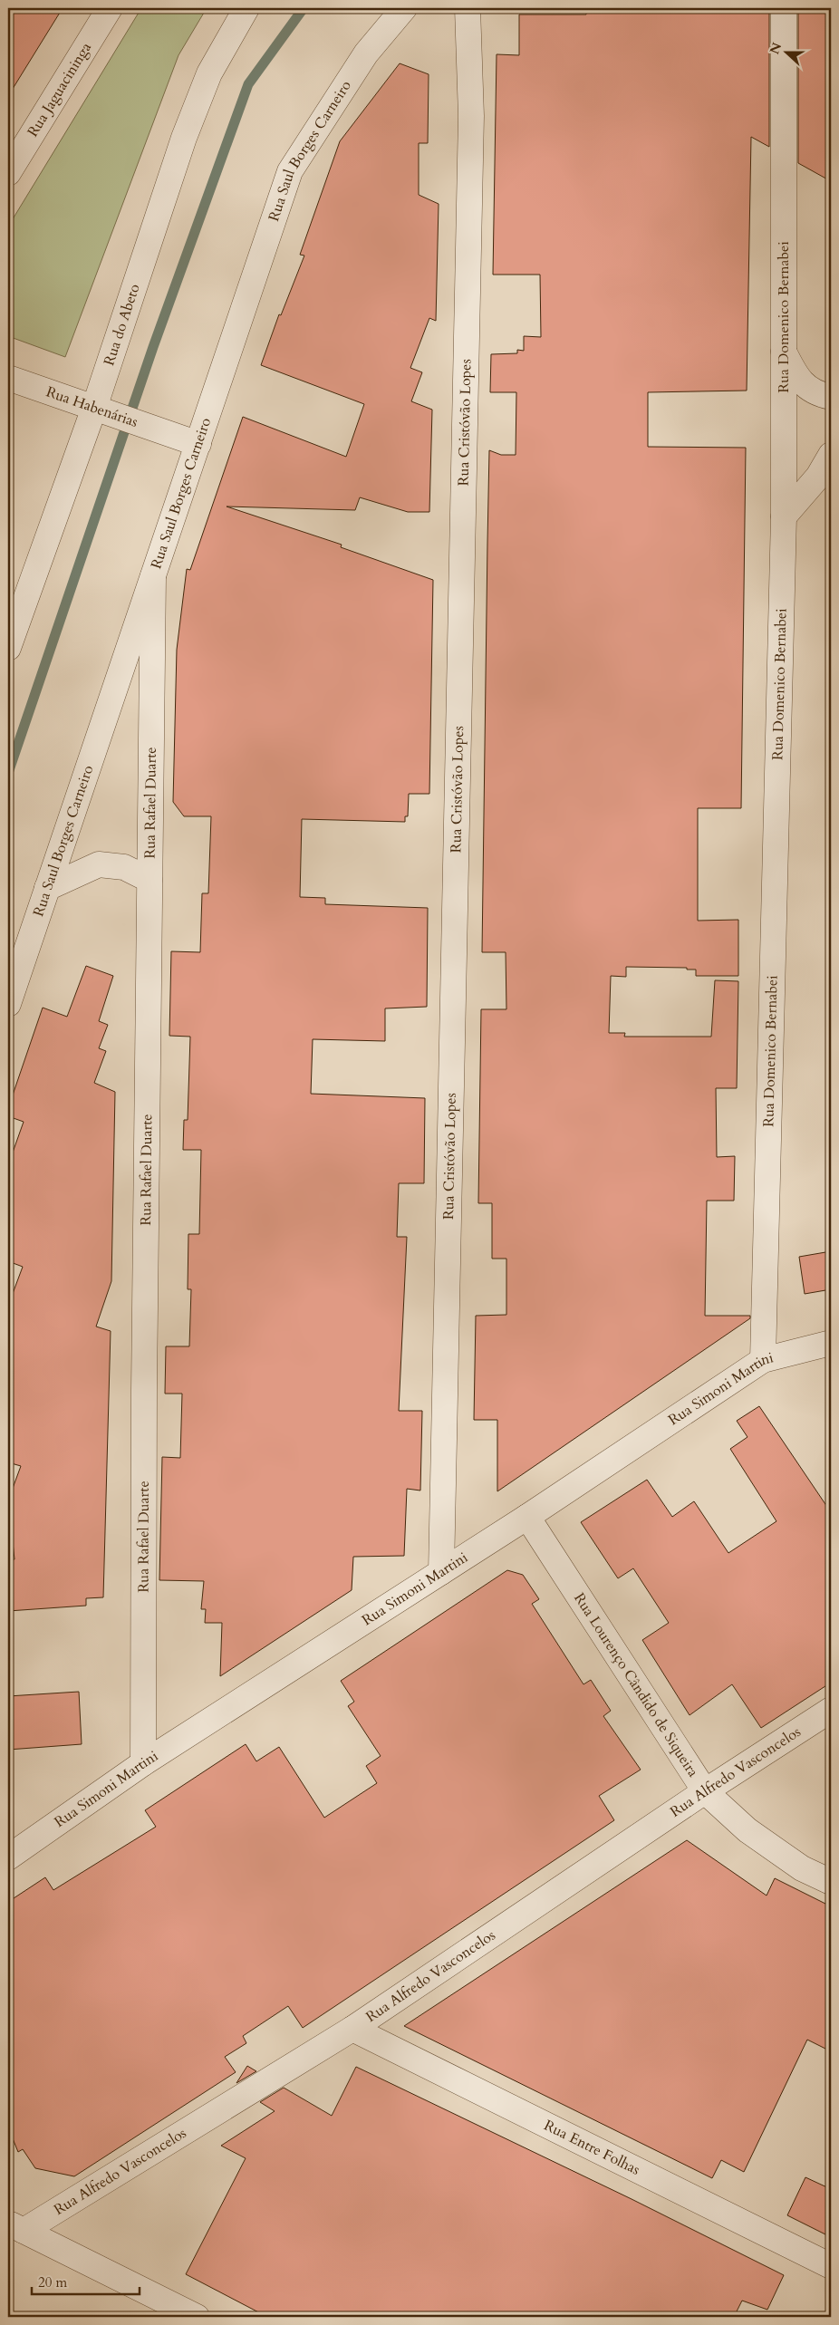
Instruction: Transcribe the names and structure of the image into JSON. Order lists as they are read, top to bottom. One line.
{"streets":{"street":["Rua Jaguacininga","Rua Saul Borges Carneiro","Rua Domenico Bernabei","Rua do Abeto","Rua Habenárias","Rua Cristóvão Lopes","Rua Rafael Duarte","Rua Simoni Martini","Rua Lourenço Cândido de Siqueira","Rua Alfredo Vasconcelos","Rua Entre Folhas"]},"crossings":[["Rua Saul Borges Carneiro","Rua Habenárias"],["Rua Saul Borges Carneiro","Rua Rafael Duarte"],["Rua Domenico Bernabei","Rua Simoni Martini"],["Rua do Abeto","Rua Habenárias"],["Rua Cristóvão Lopes","Rua Simoni Martini"],["Rua Rafael Duarte","Rua Simoni Martini"],["Rua Simoni Martini","Rua Lourenço Cândido de Siqueira"],["Rua Lourenço Cândido de Siqueira","Rua Alfredo Vasconcelos"],["Rua Alfredo Vasconcelos","Rua Entre Folhas"]],"scale_bar":"20 m","north":"left"}
